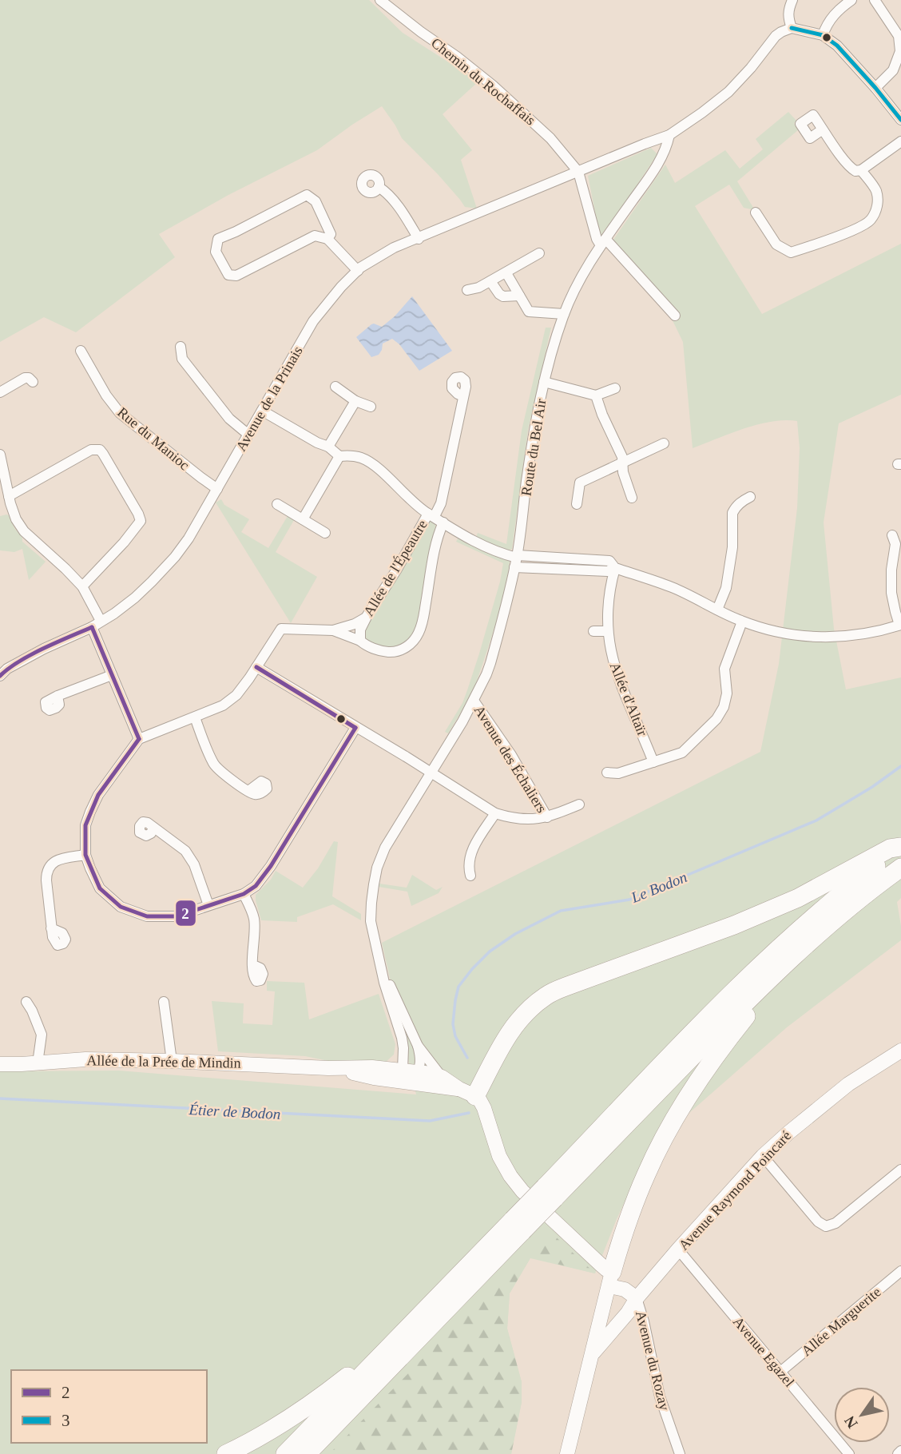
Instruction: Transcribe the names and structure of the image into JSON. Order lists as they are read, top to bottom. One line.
{"streets":{"street":["Chemin du Rochaffais","Avenue de la Prinais","Rue du Manioc","Route du Bel Air","Allée de l'Épeautre","Allée d'Altaïr","Avenue des Échaliers","Allée de la Prée de Mindin","Avenue Raymond Poincaré","Allée Marguerite","Avenue Egazel","Avenue du Rozay"]},"crossings":[["Chemin du Rochaffais","Avenue de la Prinais"],["Avenue de la Prinais","Rue du Manioc"],["Avenue de la Prinais","Route du Bel Air"],["Route du Bel Air","Avenue des Échaliers"],["Avenue Raymond Poincaré","Avenue Egazel"],["Avenue Raymond Poincaré","Avenue du Rozay"],["Allée Marguerite","Avenue Egazel"]],"water":["Le Bodon","Étier de Bodon"],"lines":["transit line 3","transit line 2"],"legend":["2","3"],"north":"bottom left"}
